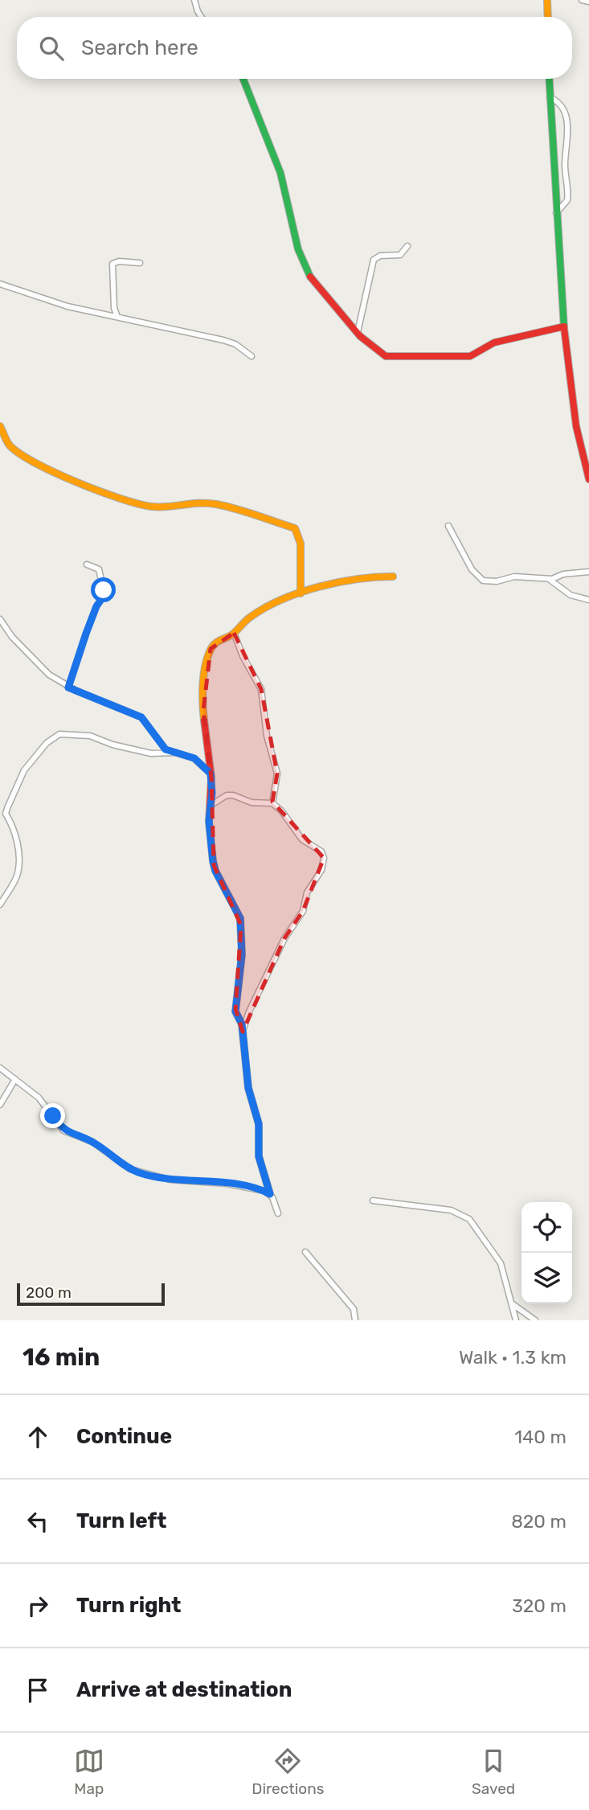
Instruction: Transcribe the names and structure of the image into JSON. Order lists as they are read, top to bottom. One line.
{"scale_bar":"200 m","page":{"search":"Search here","scale":"200 m","heading":["16 min","Walk · 1.3 km"],"list":[["Continue","140 m"],["Turn left","820 m"],["Turn right","320 m"],"Arrive at destination"],"nav":["Map","Directions","Saved"]}}
